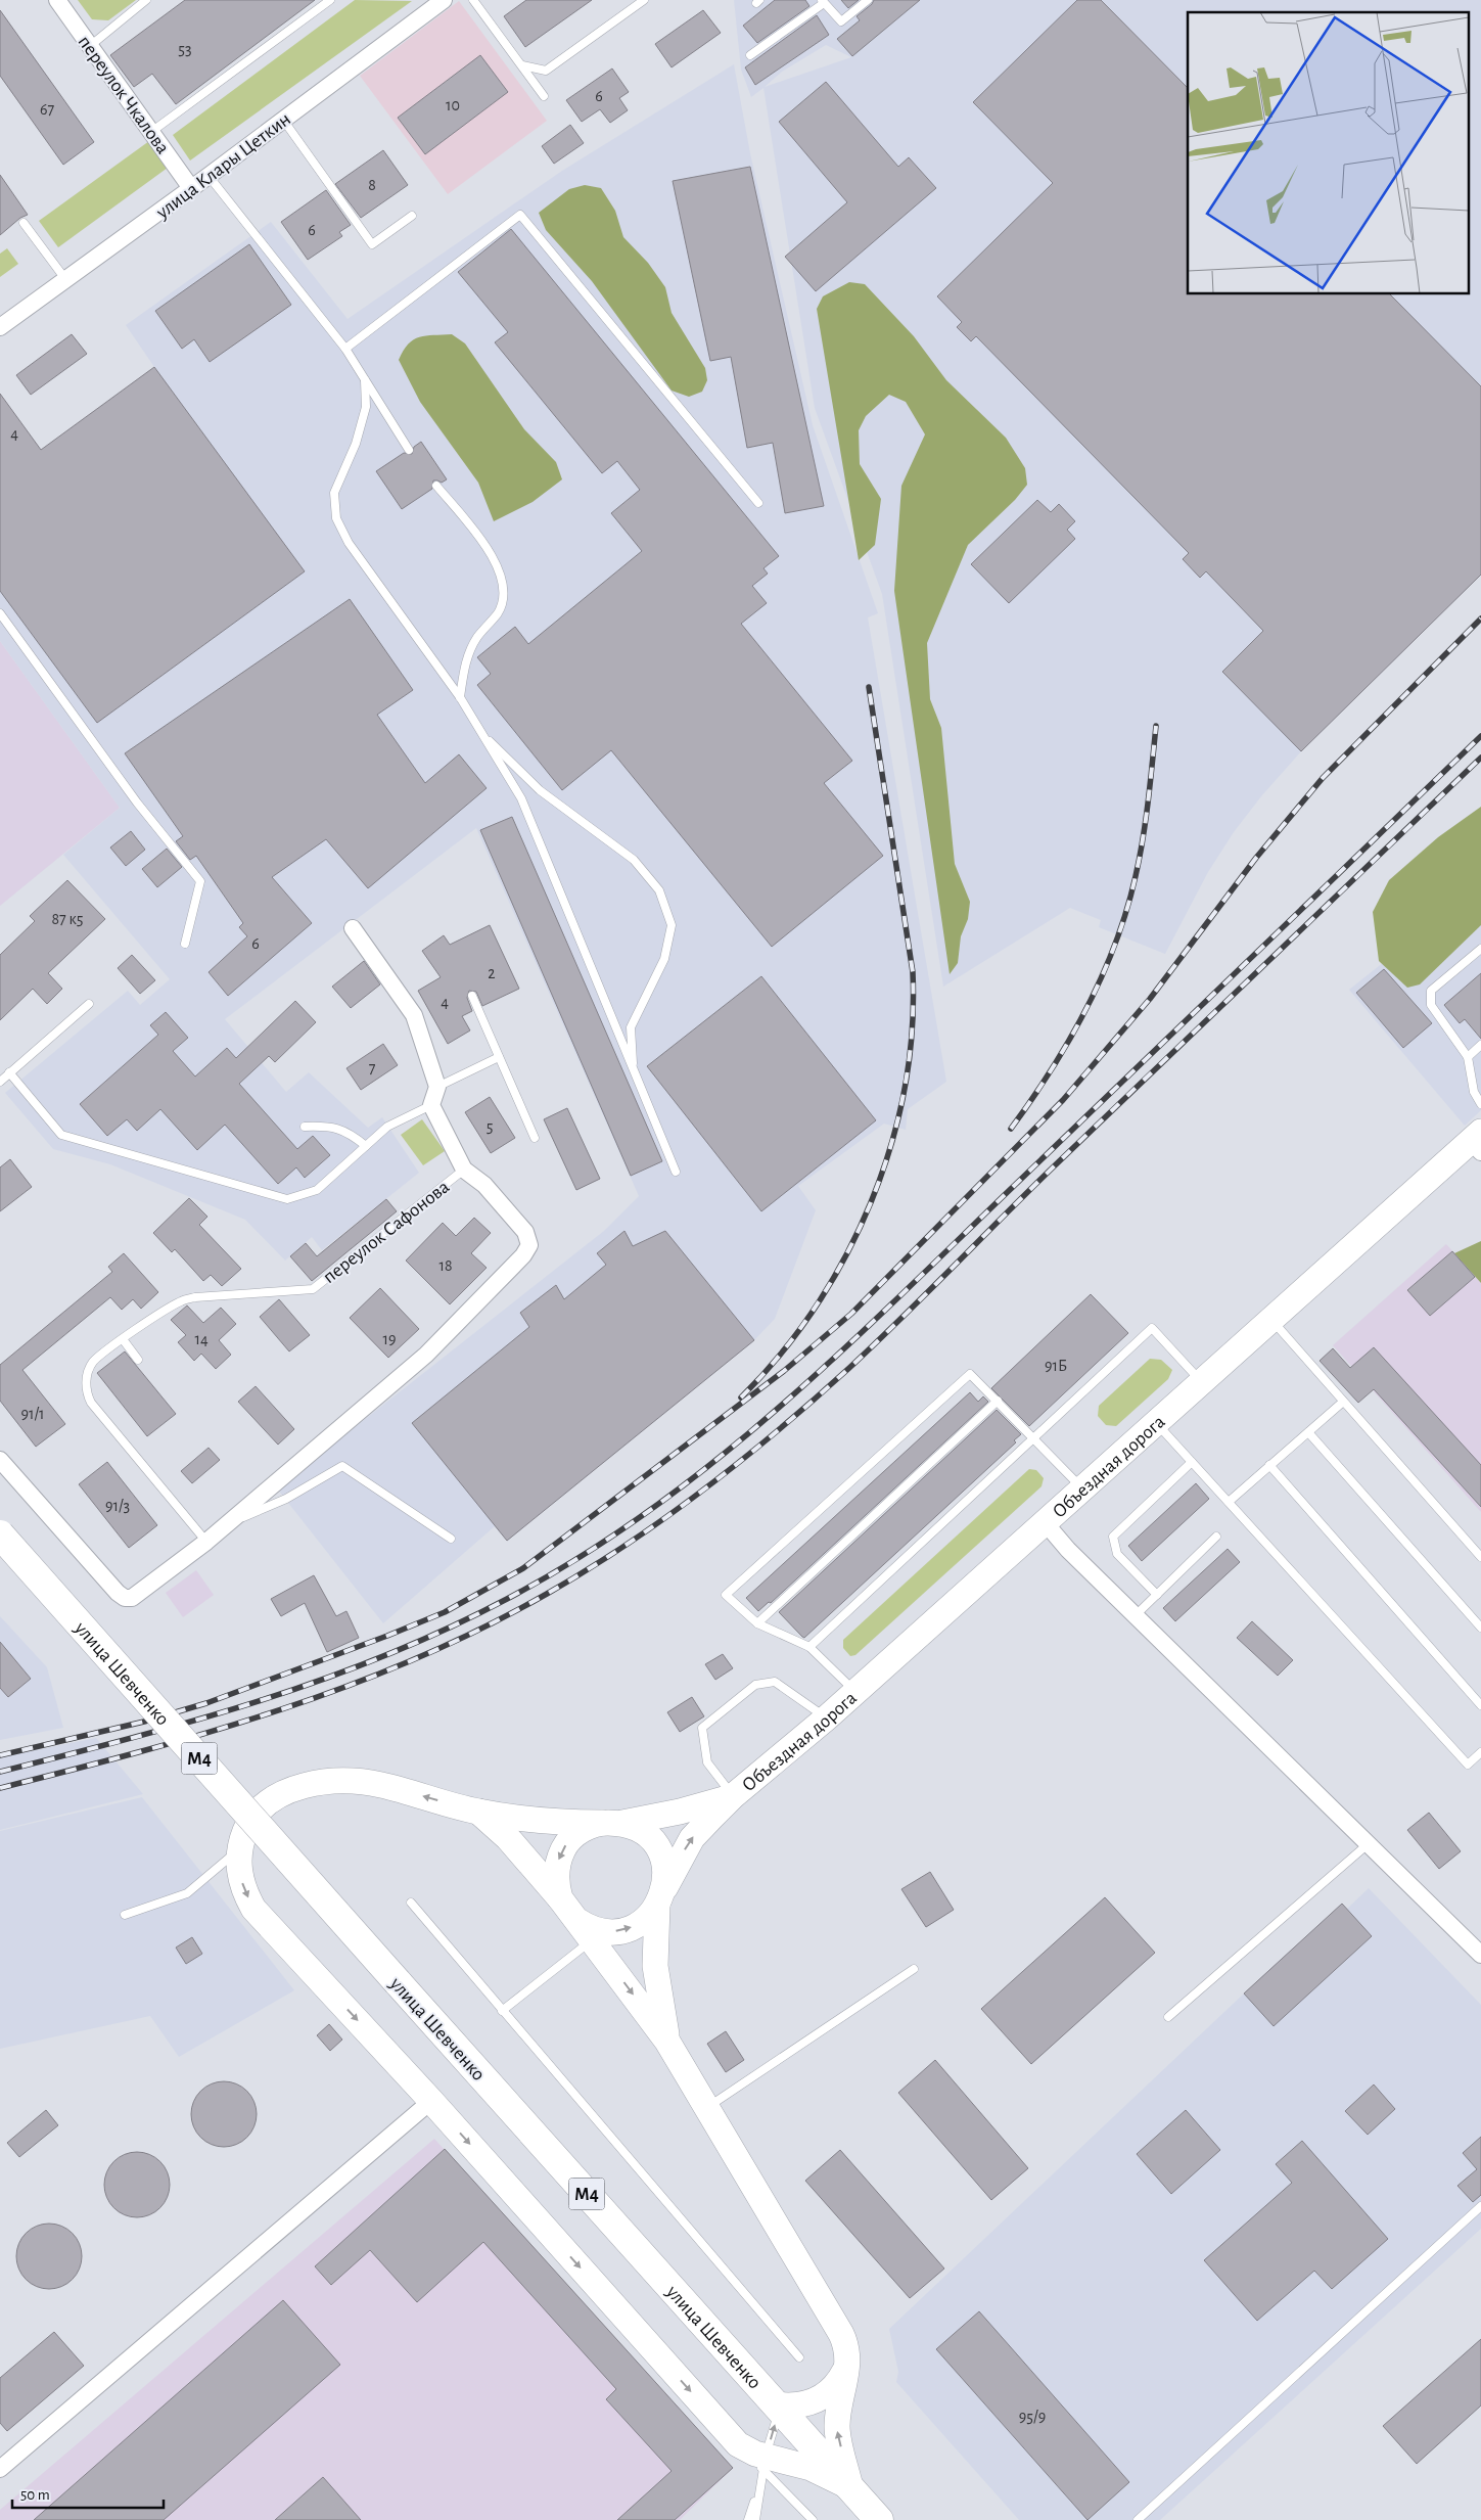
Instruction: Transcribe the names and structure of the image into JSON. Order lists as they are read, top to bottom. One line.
{"streets":{"highway":["улица Шевченко","M4"],"main road":["Объездная дорога"],"street":["переулок Чкалова","улица Клары Цеткин","переулок Сафонова"]},"crossings":[["переулок Чкалова","улица Клары Цеткин"]],"house_numbers":["53","6","10","67","8","6","4","87 к5","6","2","4","7","5","18","14","19","91Б","91/1","91/3","95/9"],"scale_bar":"50 m"}
